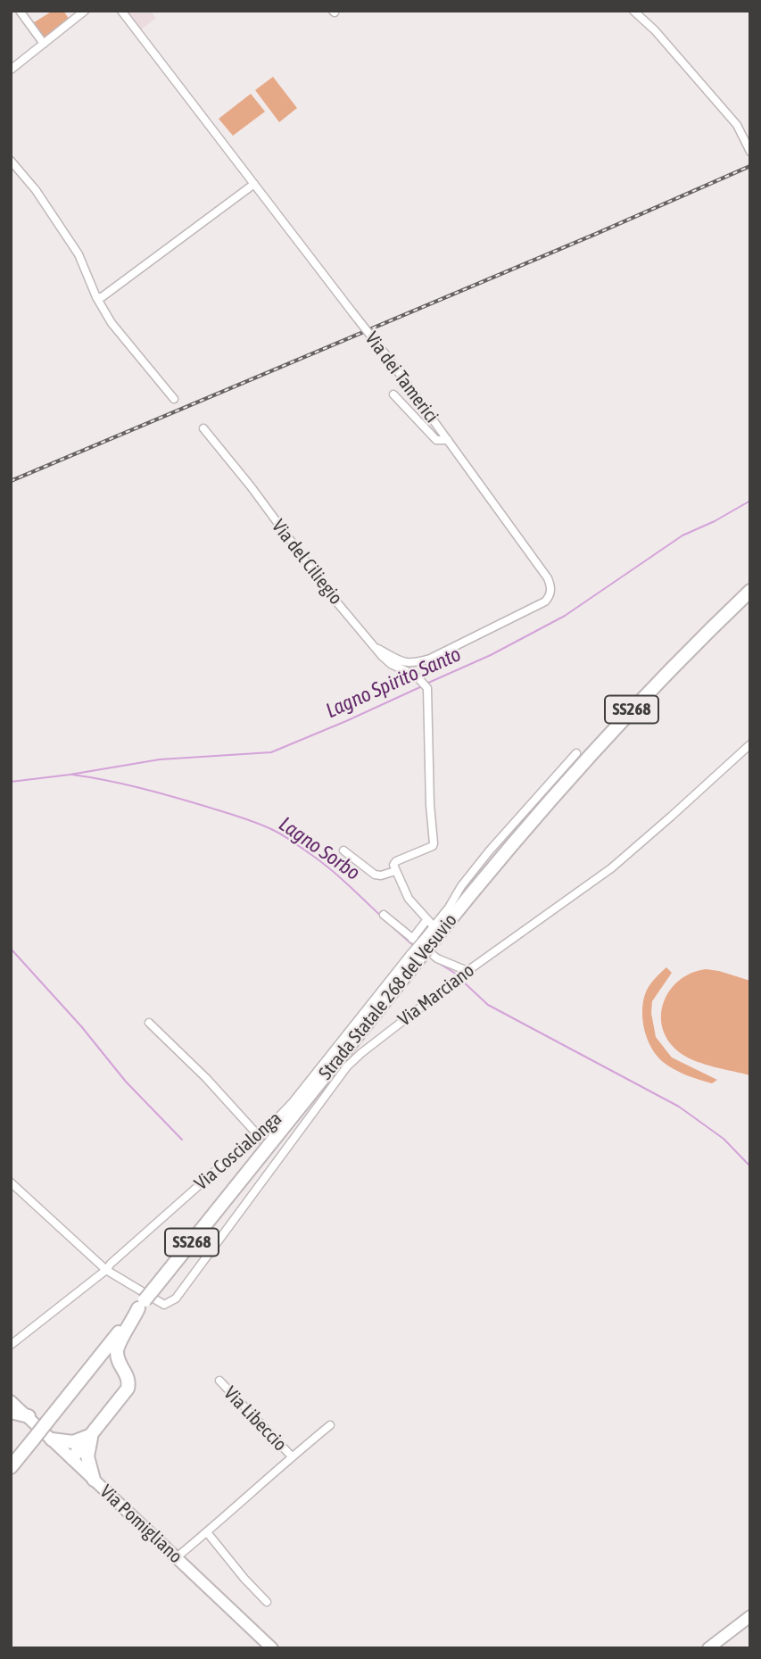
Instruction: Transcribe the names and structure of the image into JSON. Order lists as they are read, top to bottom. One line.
{"streets":{"highway":["SS268","Strada Statale 268 del Vesuvio"],"main road":["Via Pomigliano"],"street":["Via dei Tamerici","Via del Ciliegio","Via Marciano","Via Coscialonga","Via Libeccio"]},"crossings":[["Via dei Tamerici","Via del Ciliegio"],["SS268","Strada Statale 268 del Vesuvio"],["SS268","Via Pomigliano"],["Via Marciano","Via Coscialonga"],["Strada Statale 268 del Vesuvio","Via Coscialonga"]],"water":["Lagno Spirito Santo","Lagno Sorbo"]}
